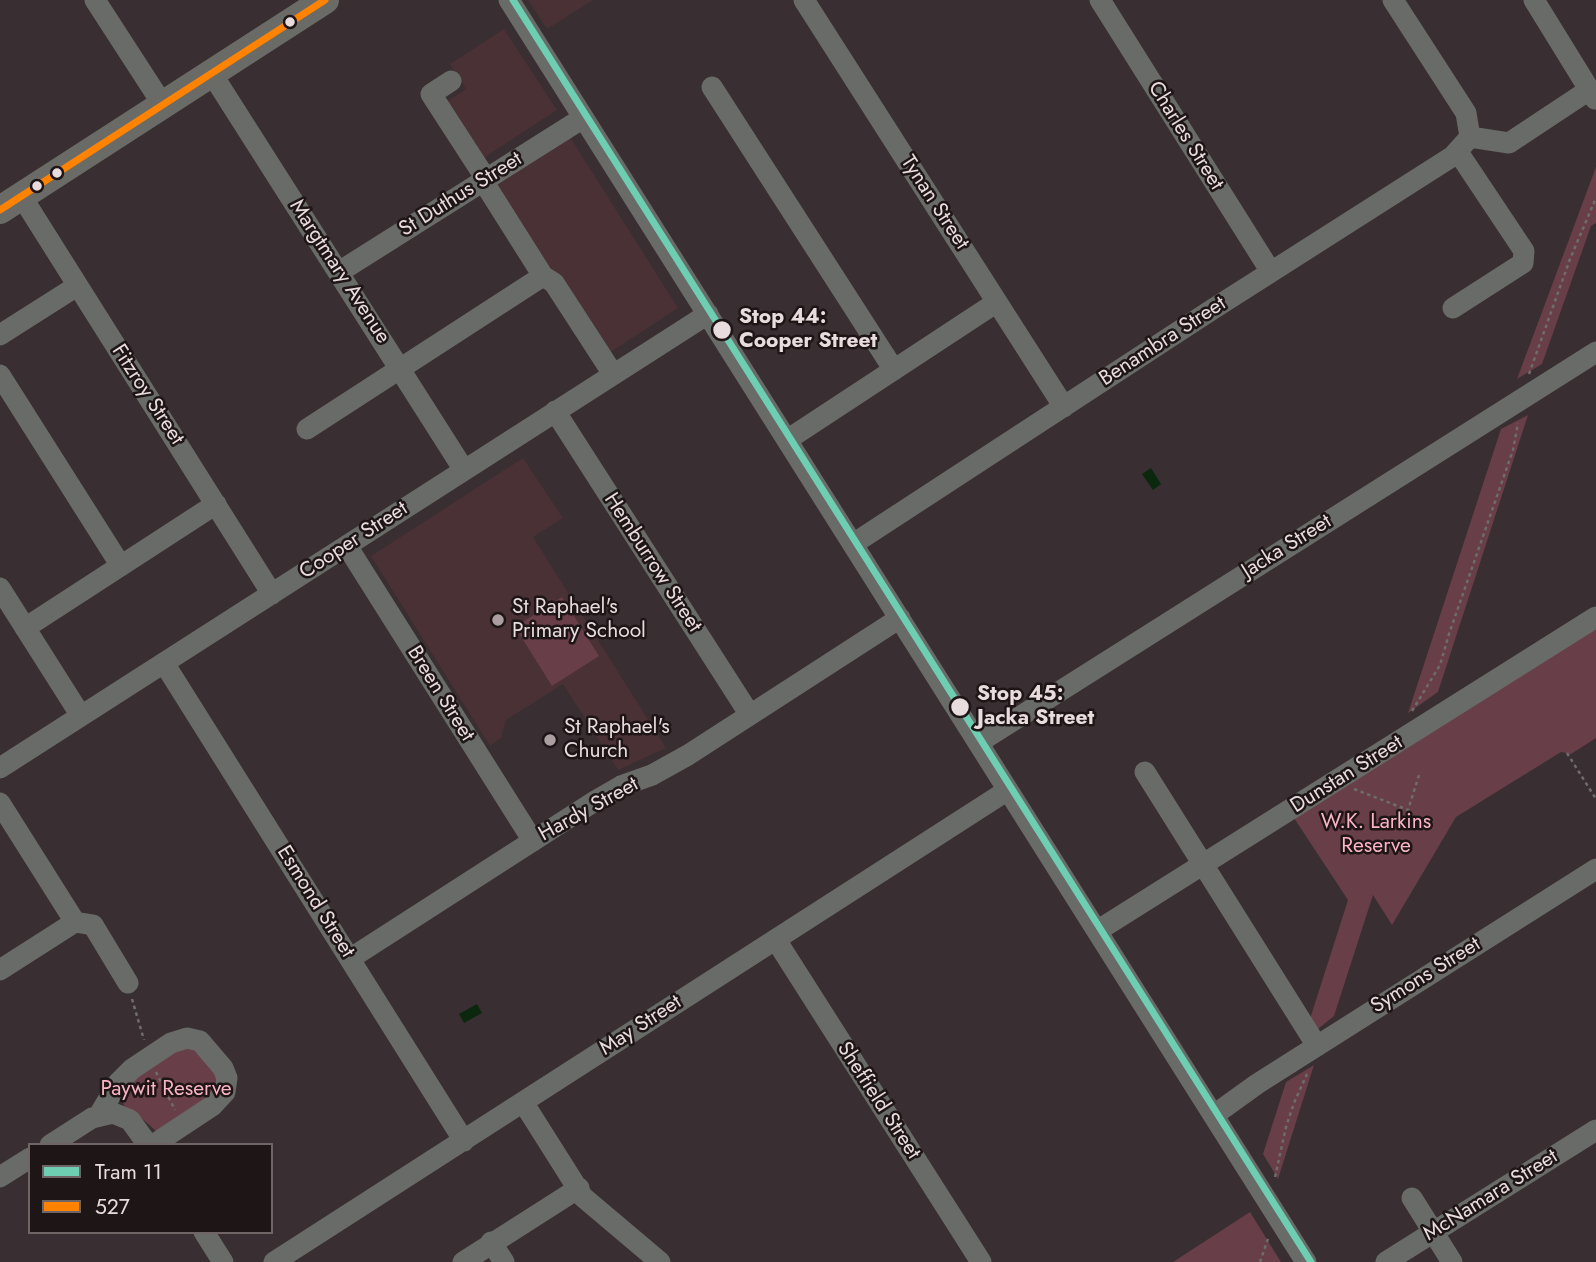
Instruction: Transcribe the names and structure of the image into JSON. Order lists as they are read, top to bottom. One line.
{"streets":{"street":["Charles Street","St Duthus Street","Tynan Street","Margtmary Avenue","Benambra Street","Fitzroy Street","Cooper Street","Jacka Street","Hemburrow Street","Breen Street","Dunstan Street","Hardy Street","Esmond Street","Symons Street","May Street","Sheffield Street","McNamara Street"]},"crossings":[["Charles Street","Benambra Street"],["St Duthus Street","Margtmary Avenue"],["Tynan Street","Benambra Street"],["Margtmary Avenue","Cooper Street"],["Fitzroy Street","Cooper Street"],["Cooper Street","Hemburrow Street"],["Cooper Street","Breen Street"],["Cooper Street","Esmond Street"],["Hemburrow Street","Hardy Street"],["Breen Street","Hardy Street"],["Hardy Street","Esmond Street"],["Esmond Street","May Street"],["May Street","Sheffield Street"]],"parks":["W.K. Larkins Reserve","Paywit Reserve"],"places":["Stop 44: Cooper Street","St Raphael's Primary School","Stop 45: Jacka Street","St Raphael's Church"],"lines":["tram line 11","transit line 527"],"legend":["Tram 11","527"]}
